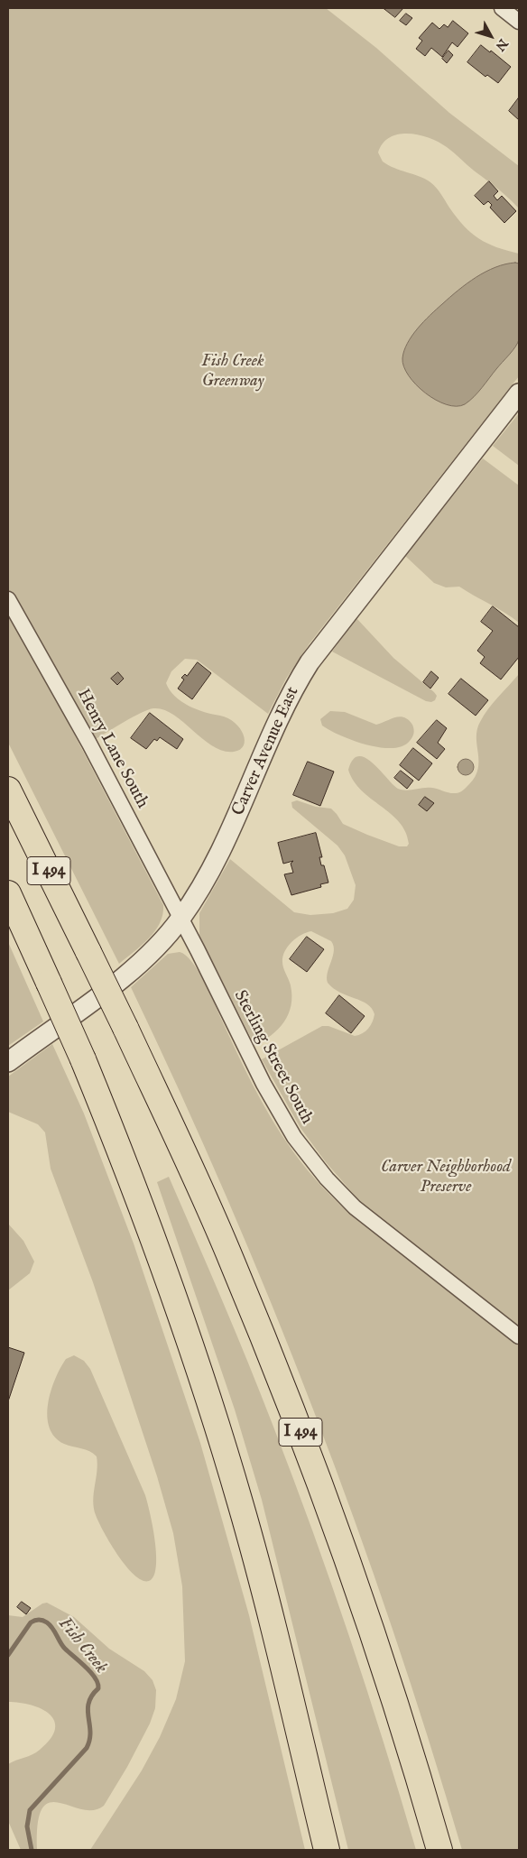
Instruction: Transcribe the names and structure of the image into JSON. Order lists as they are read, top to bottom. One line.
{"streets":{"highway":["I 494"],"street":["Henry Lane South","Carver Avenue East","Sterling Street South"]},"crossings":[["Henry Lane South","Carver Avenue East"],["Henry Lane South","Sterling Street South"],["Carver Avenue East","Sterling Street South"]],"water":["Fish Creek"],"parks":["Fish Creek Greenway","Carver Neighborhood Preserve"],"north":"bottom right"}
